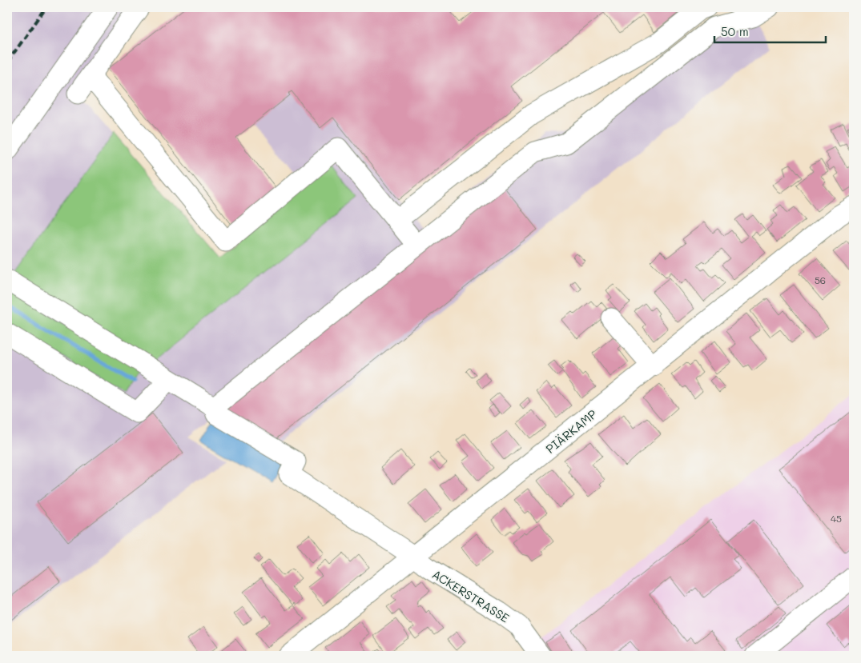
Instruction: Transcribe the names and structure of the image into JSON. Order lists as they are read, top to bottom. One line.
{"streets":{"street":["PIÄRKAMP","ACKERSTRASSE"]},"crossings":[["PIÄRKAMP","ACKERSTRASSE"]],"house_numbers":["56","45"],"scale_bar":"50 m"}
